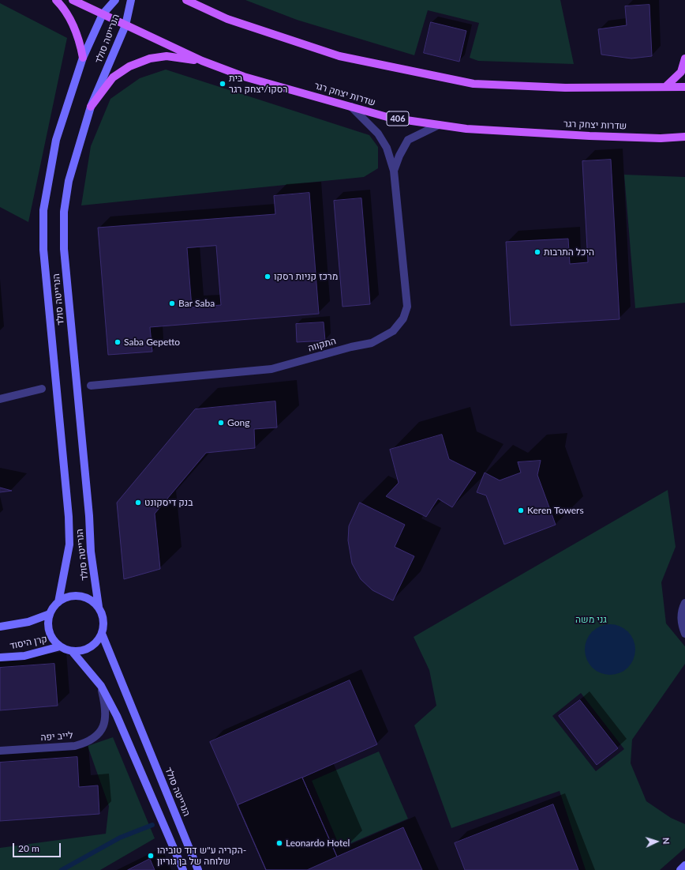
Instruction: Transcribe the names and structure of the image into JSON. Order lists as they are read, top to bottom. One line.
{"streets":{"main road":["שדרות יצחק רגר","406"],"street":["הנרייטה סולד","התקווה","קרן היסוד","לייב יפה"]},"crossings":[["הנרייטה סולד","שדרות יצחק רגר"],["הנרייטה סולד","קרן היסוד"],["שדרות יצחק רגר","התקווה"]],"parks":["גני משה"],"places":["בית רסקו/יצחק רגר","היכל התרבות","מרכז קניות רסקו","Bar Saba","Saba Gepetto","Gong","בנק דיסקונט","Keren Towers","Leonardo Hotel","הקריה ע\"ש דוד טוביהו- שלוחה של בן גוריון"],"scale_bar":"20 m","north":"right"}
